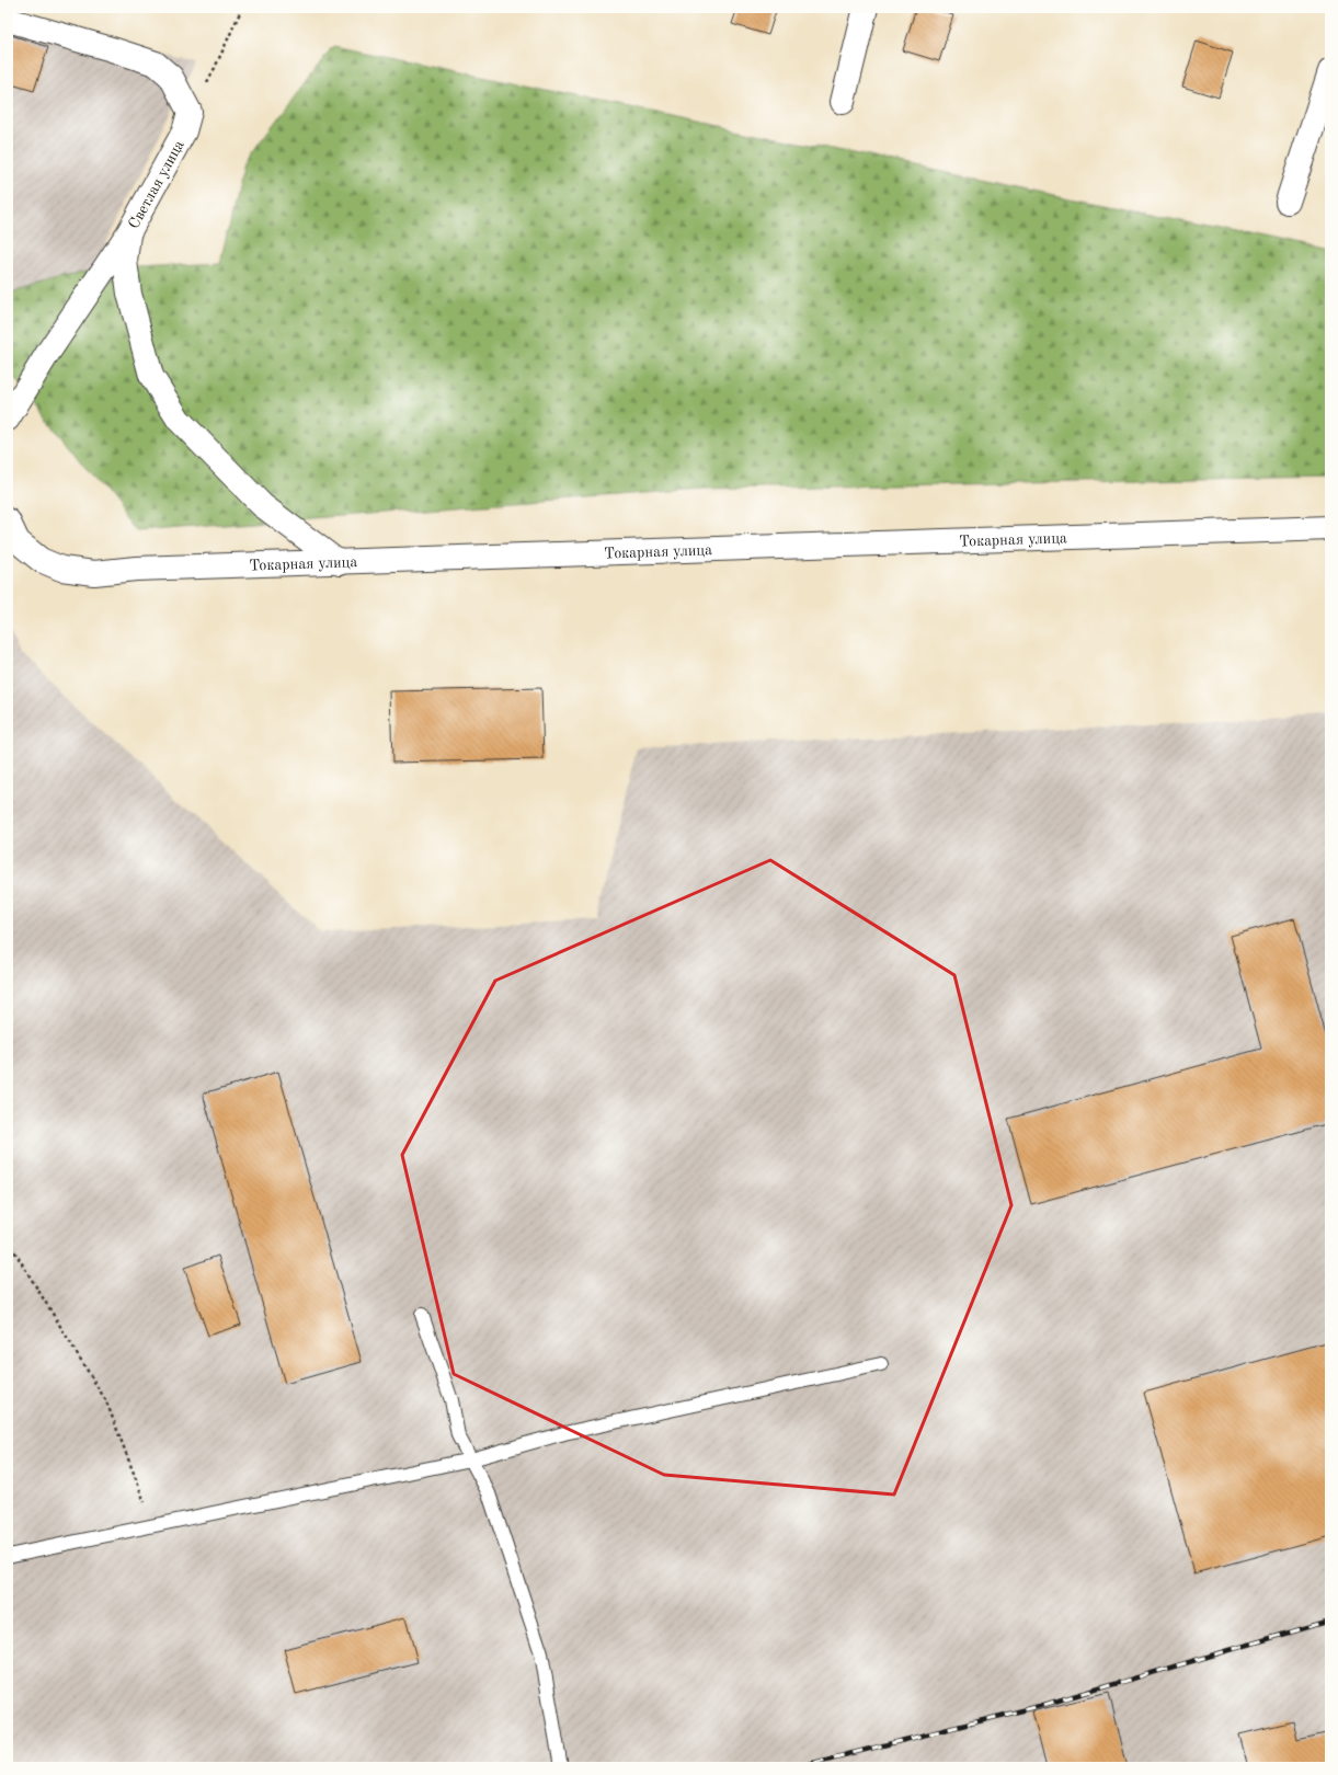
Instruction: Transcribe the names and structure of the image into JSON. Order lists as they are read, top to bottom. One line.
{"streets":{"street":["Светлая улица","Токарная улица"]}}
